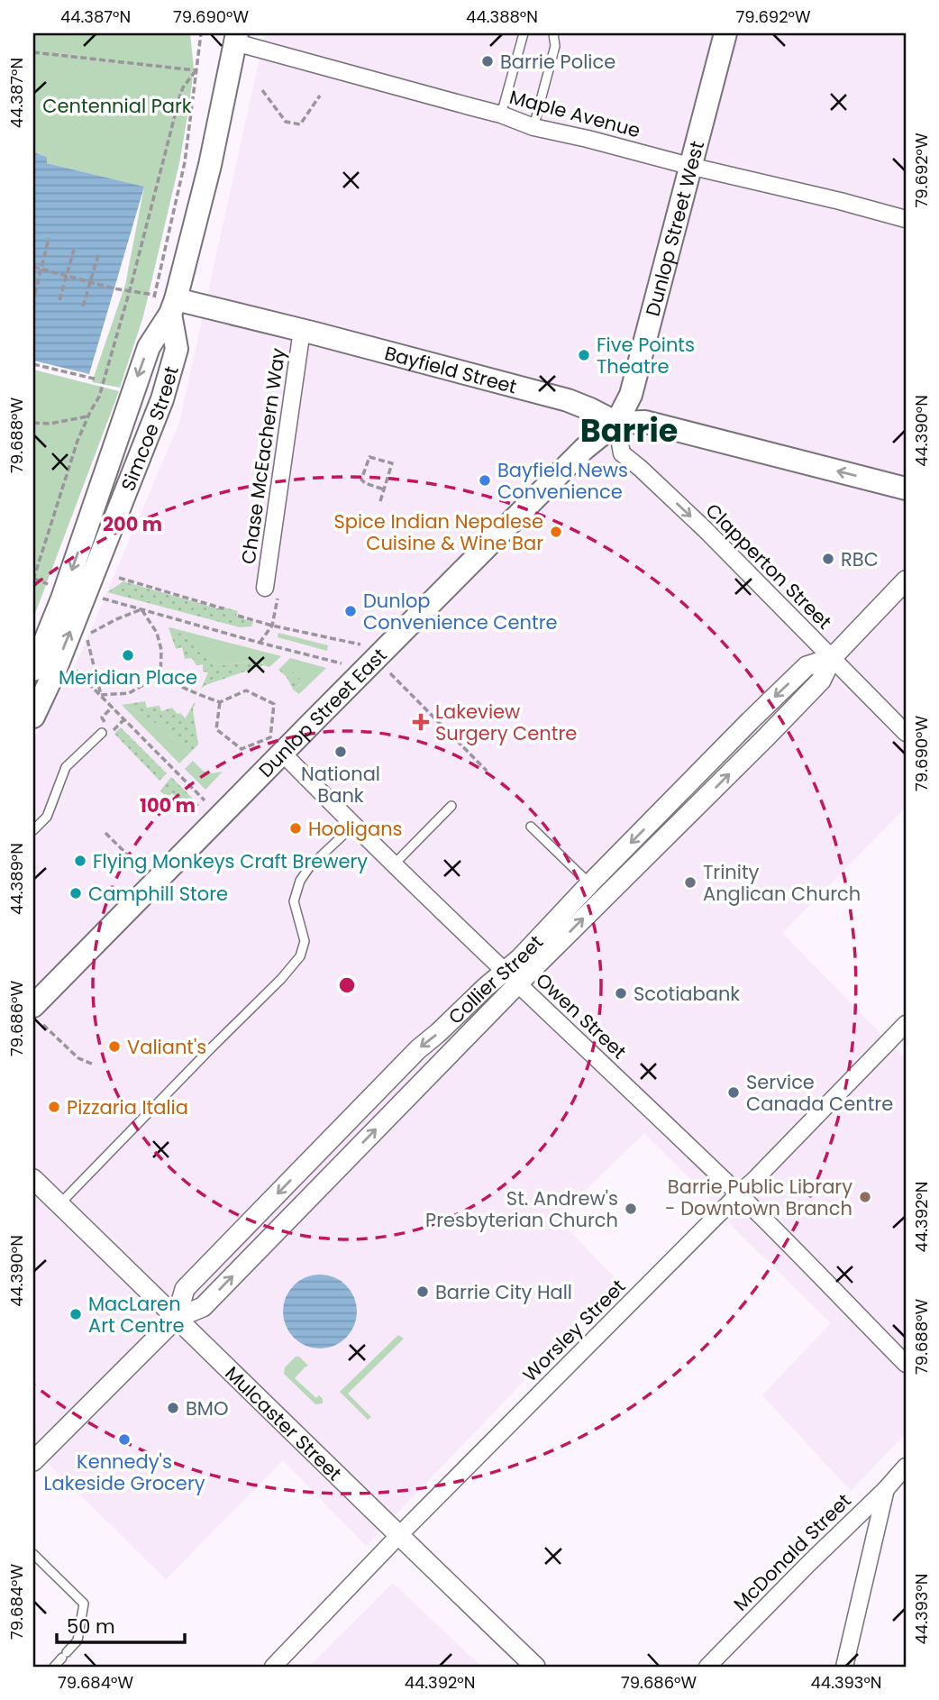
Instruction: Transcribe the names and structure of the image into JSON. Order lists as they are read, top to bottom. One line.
{"streets":{"main road":["Dunlop Street West","Bayfield Street","Simcoe Street","Dunlop Street East"],"street":["Maple Avenue","Chase McEachern Way","Clapperton Street","Collier Street","Owen Street","Worsley Street","Mulcaster Street","McDonald Street"]},"crossings":[["Maple Avenue","Dunlop Street West"],["Maple Avenue","Simcoe Street"],["Dunlop Street West","Bayfield Street"],["Dunlop Street West","Clapperton Street"],["Dunlop Street West","Dunlop Street East"],["Bayfield Street","Simcoe Street"],["Bayfield Street","Chase McEachern Way"],["Bayfield Street","Clapperton Street"],["Bayfield Street","Dunlop Street East"],["Clapperton Street","Dunlop Street East"],["Clapperton Street","Collier Street"],["Dunlop Street East","Owen Street"],["Collier Street","Owen Street"],["Collier Street","Mulcaster Street"],["Owen Street","Worsley Street"],["Worsley Street","Mulcaster Street"]],"one_way":["Bayfield Street","Clapperton Street"],"districts":["Barrie"],"parks":["Centennial Park"],"places":{"other":["Barrie Police","Five Points Theatre","Bayfield News Convenience","Spice Indian Nepalese Cuisine & Wine Bar","RBC","Dunlop Convenience Centre","Meridian Place","National Bank","Hooligans","Flying Monkeys Craft Brewery","Trinity Anglican Church","Camphill Store","Scotiabank","Valiant's","Service Canada Centre","Pizzaria Italia","Barrie Public Library - Downtown Branch","St. Andrew's Presbyterian Church","Barrie City Hall","MacLaren Art Centre","BMO","Kennedy's Lakeside Grocery"],"health":["Lakeview Surgery Centre"]},"scale_bar":"50 m","coordinates":["44.387°N","79.690°W","44.388°N","79.692°W","44.390°N","79.688°W","44.389°N","79.686°W","44.392°N","79.684°W","44.393°N"],"rings":["200 m","100 m"]}
